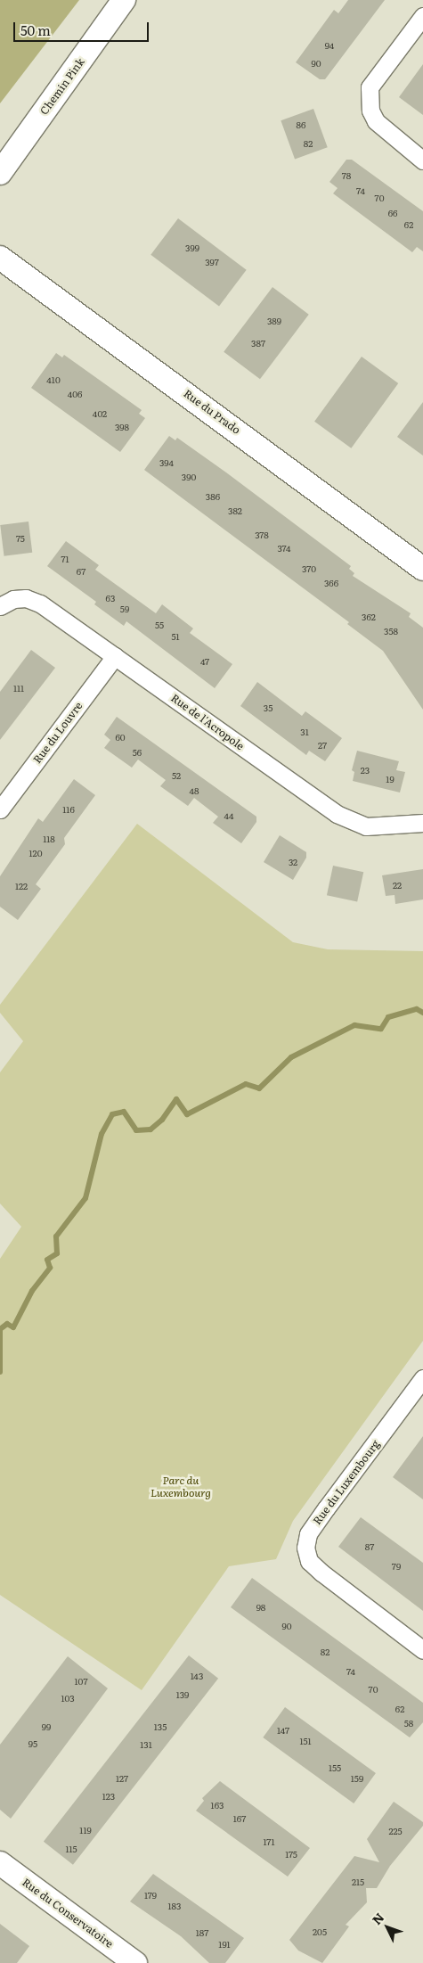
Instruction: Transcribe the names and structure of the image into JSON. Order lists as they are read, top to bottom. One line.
{"streets":{"street":["Chemin Pink","Rue du Prado","Rue de l'Acropole","Rue du Louvre","Rue du Luxembourg","Rue du Conservatoire"]},"crossings":[["Rue de l'Acropole","Rue du Louvre"]],"parks":["Parc du Luxembourg"],"house_numbers":["94","90","86","82","78","74","70","66","62","399","397","389","387","410","406","402","398","394","390","386","382","378","75","374","71","370","67","366","63","59","362","55","358","51","47","111","35","31","60","27","56","23","52","19","48","116","44","118","120","32","22","122","87","79","98","90","82","74","143","107","70","139","103","62","58","99","135","147","151","95","131","155","127","159","123","163","167","119","225","171","115","175","215","179","183","205","187","191"],"scale_bar":"50 m","north":"top left"}
